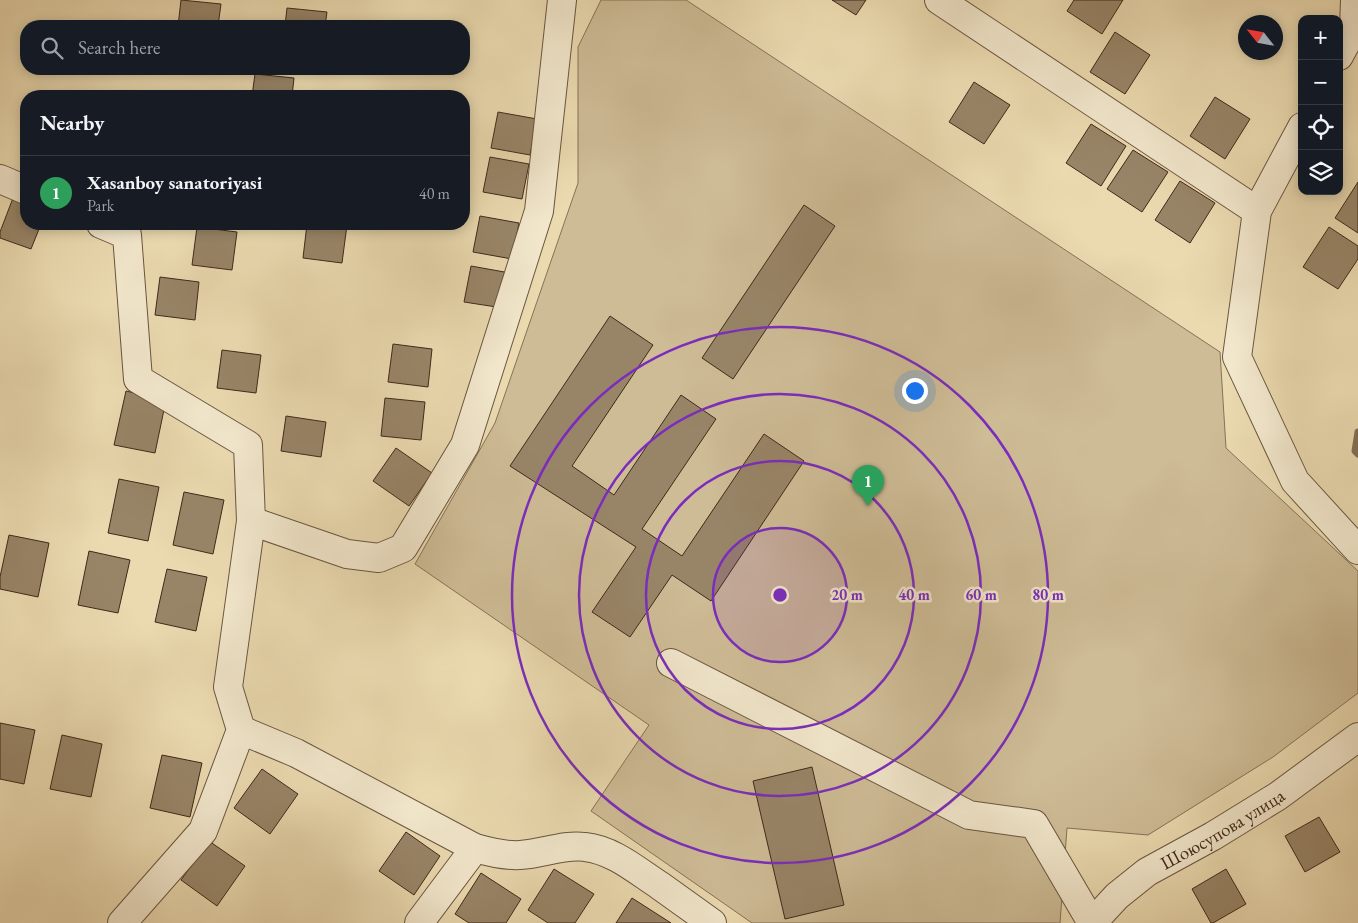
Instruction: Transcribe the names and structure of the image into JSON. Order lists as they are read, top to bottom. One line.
{"streets":{"street":["Шоюсупова улица"]},"north":"top left","page":{"map_buttons":["+","−"],"search":"Search here","heading":"Nearby","list":[{"mark":"1","name":"Xasanboy sanatoriyasi","note":"Park","value":"40 m"}],"pins":"1"},"rings":["20 m","40 m","60 m","80 m"]}
